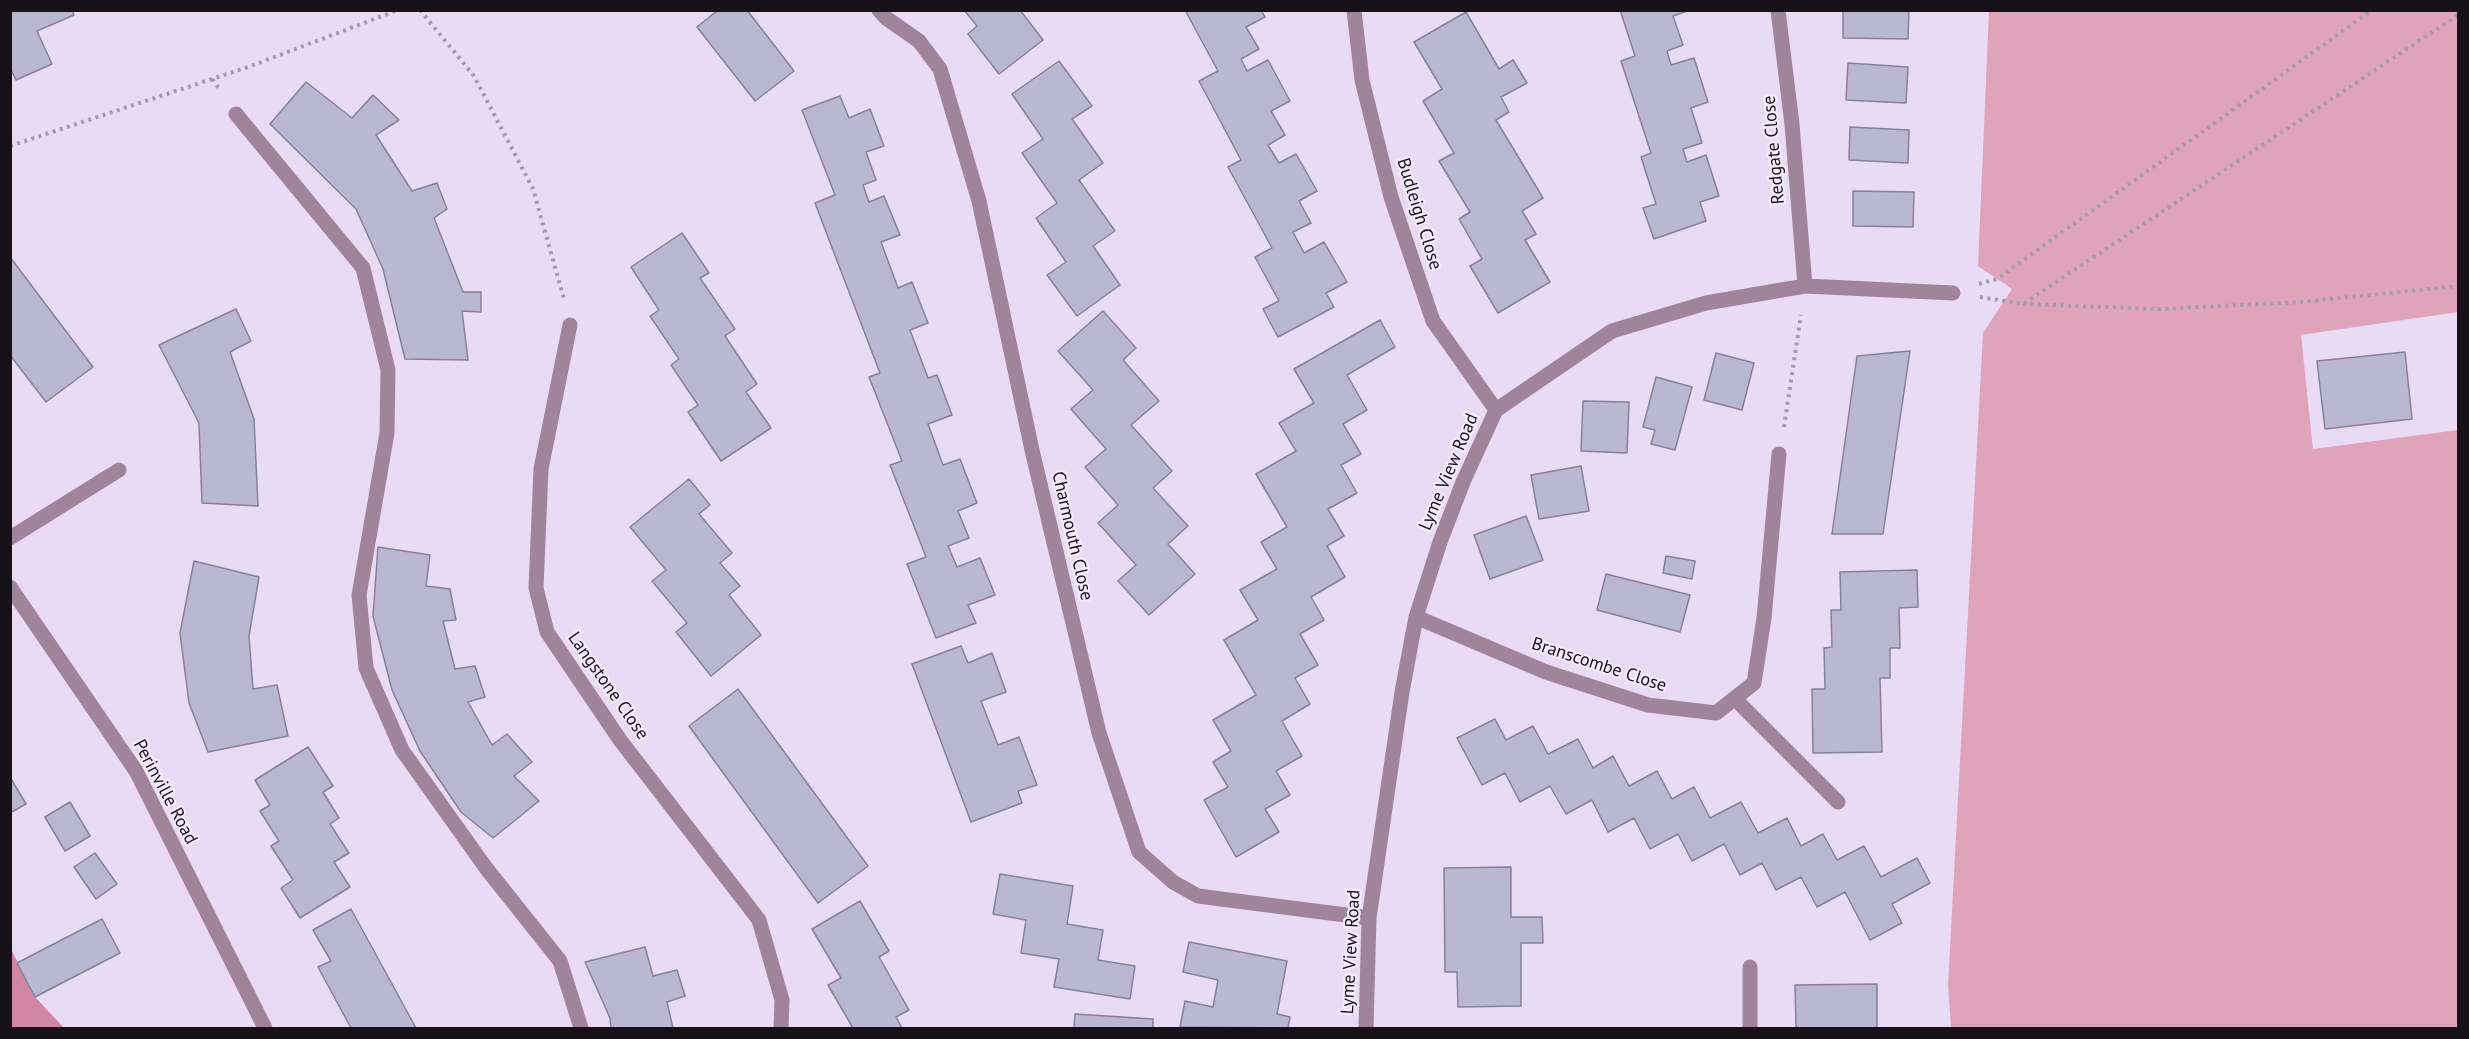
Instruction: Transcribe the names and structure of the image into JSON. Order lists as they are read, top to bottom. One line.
{"streets":{"street":["Redgate Close","Budleigh Close","Lyme View Road","Charmouth Close","Branscombe Close","Langstone Close","Perinville Road"]},"crossings":[["Redgate Close","Lyme View Road"],["Budleigh Close","Lyme View Road"],["Lyme View Road","Charmouth Close"],["Lyme View Road","Branscombe Close"]]}
